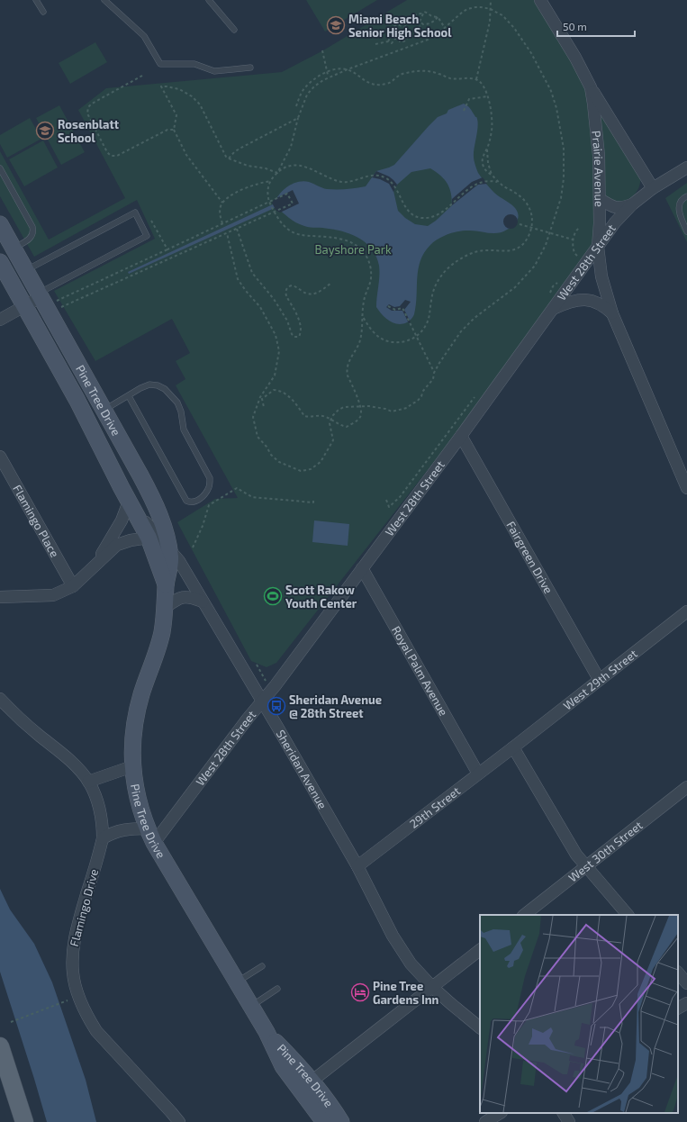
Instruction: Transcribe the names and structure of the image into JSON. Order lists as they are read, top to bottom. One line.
{"streets":{"main road":["Pine Tree Drive"],"street":["Prairie Avenue","West 28th Street","Flamingo Place","Fairgreen Drive","Royal Palm Avenue","West 29th Street","Sheridan Avenue","29th Street","West 30th Street","Flamingo Drive"]},"crossings":[["Prairie Avenue","West 28th Street"],["West 28th Street","Pine Tree Drive"],["West 28th Street","Fairgreen Drive"],["West 28th Street","Royal Palm Avenue"],["West 28th Street","Sheridan Avenue"],["Pine Tree Drive","Sheridan Avenue"],["Fairgreen Drive","West 29th Street"],["Royal Palm Avenue","29th Street"],["West 29th Street","29th Street"],["Sheridan Avenue","29th Street"]],"parks":["Bayshore Park"],"places":{"school or university":["Miami Beach Senior High School","Rosenblatt School"],"sports":["Scott Rakow Youth Center"],"bus stop":["Sheridan Avenue @ 28th Street"],"hotel":["Pine Tree Gardens Inn"]},"scale_bar":"50 m"}
